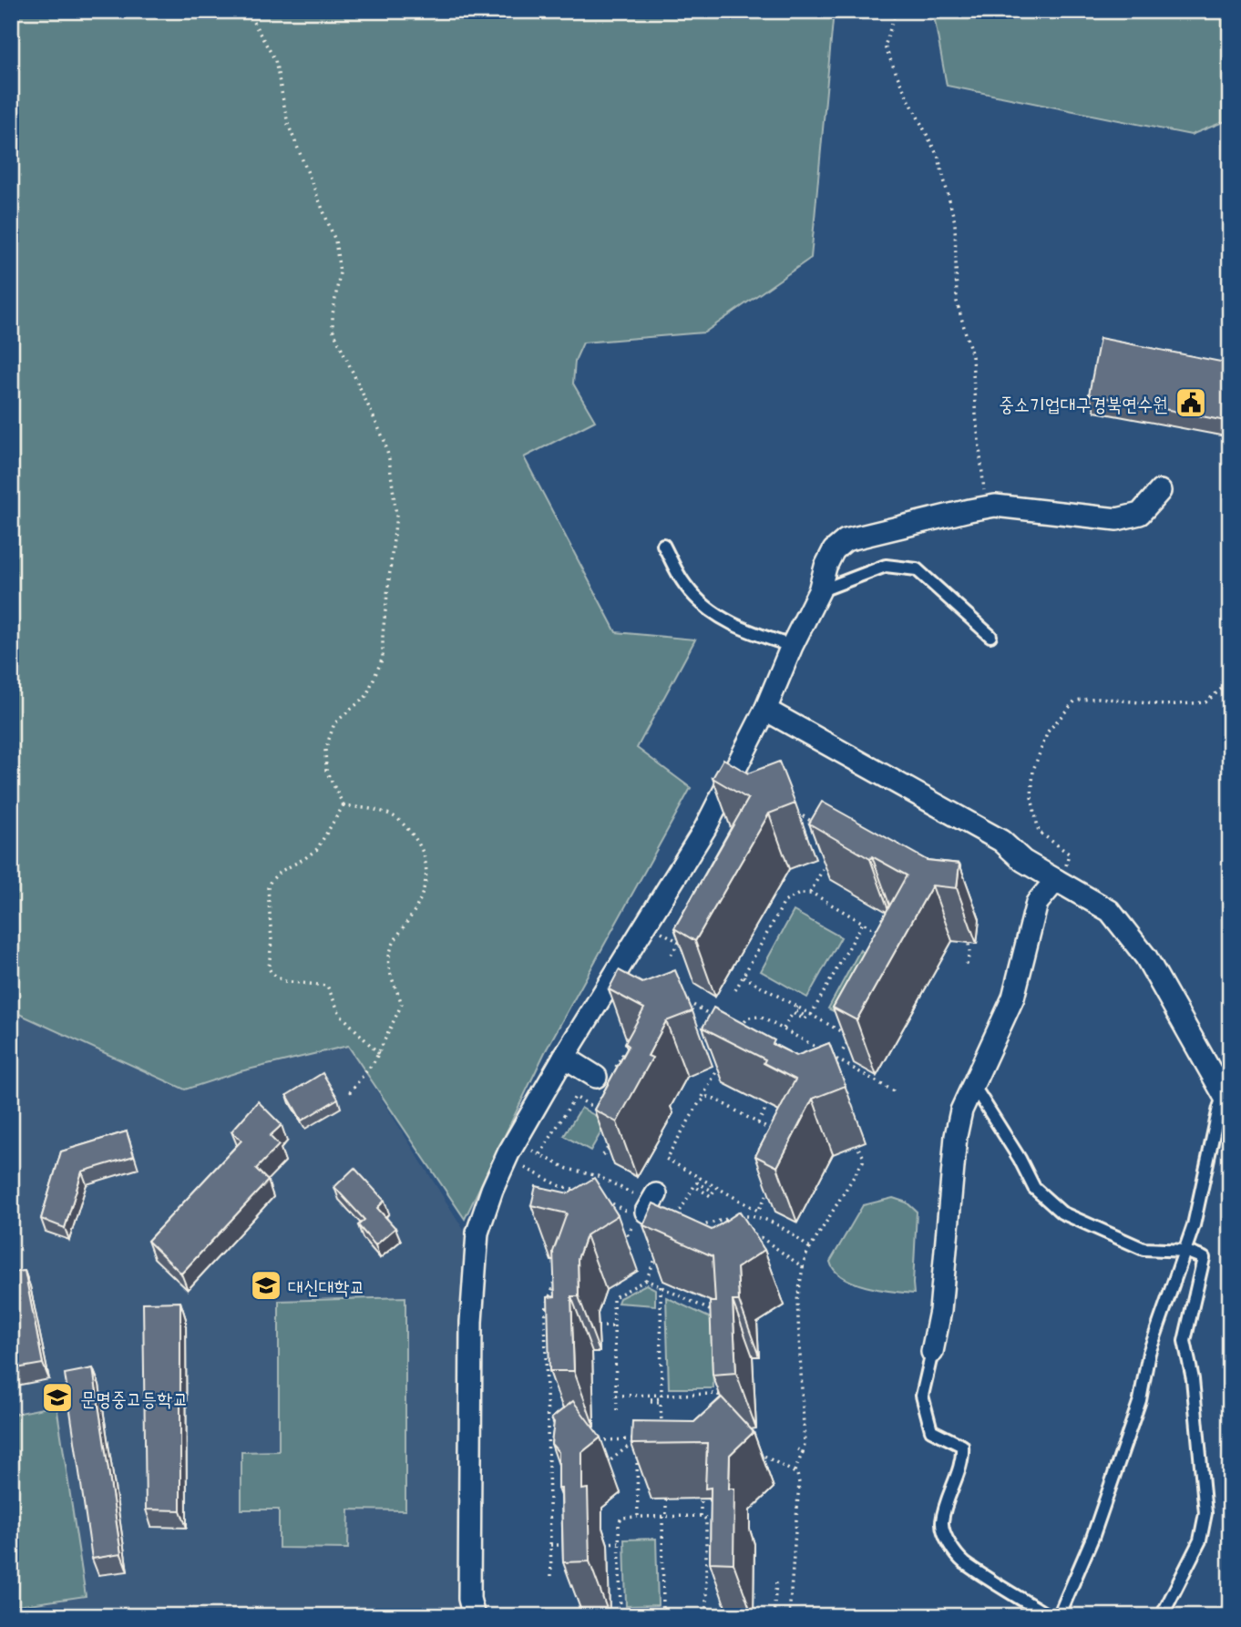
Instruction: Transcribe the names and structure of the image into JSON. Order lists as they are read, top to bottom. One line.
{"places":{"public building":["중소기업대구경북연수원"],"school or university":["대신대학교","문명중고등학교"]}}
